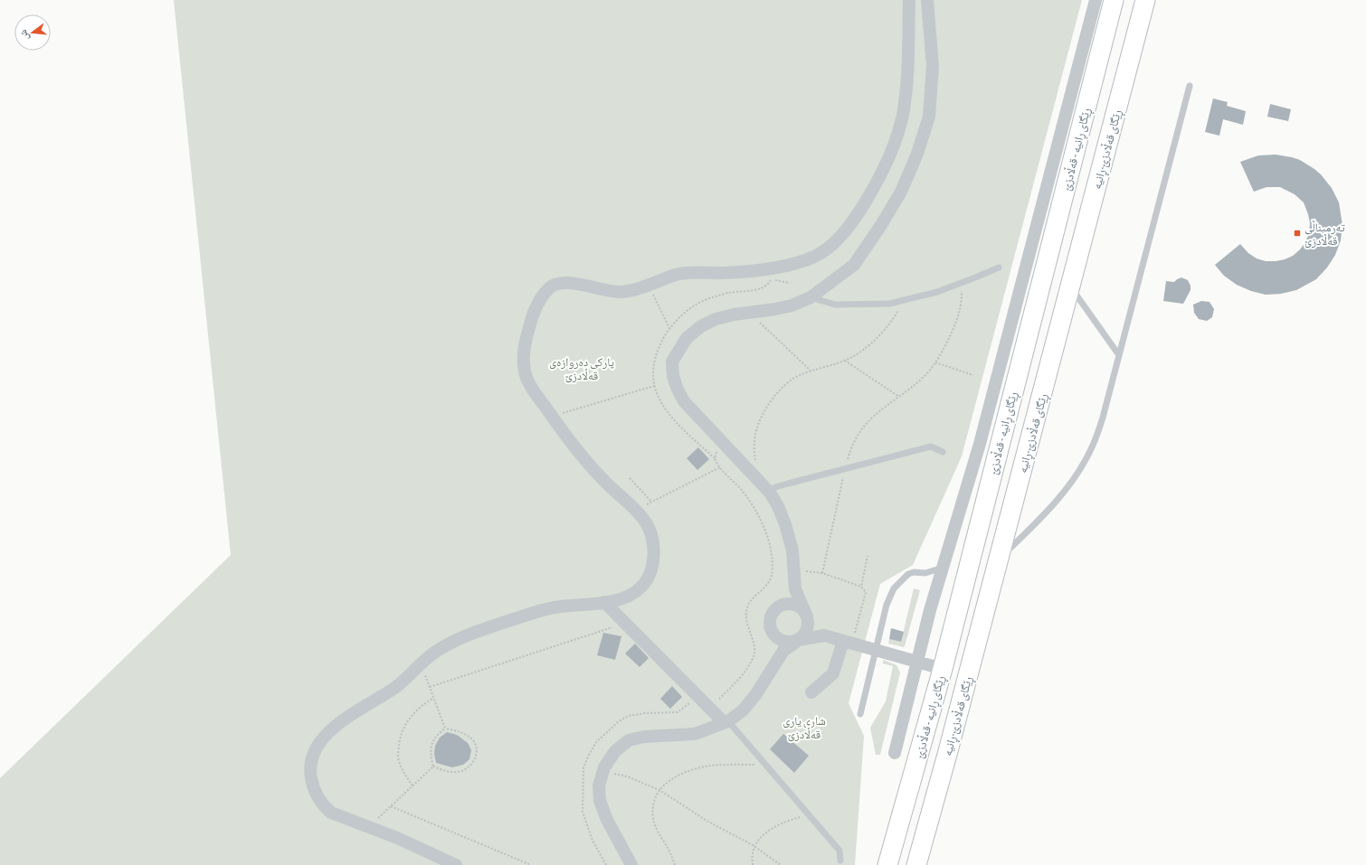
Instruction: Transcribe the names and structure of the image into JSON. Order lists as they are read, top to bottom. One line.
{"streets":{"main road":["ڕێگای ڕانیە - قەڵادزێ","ڕێگای قەڵادزێ-ڕانیە"]},"parks":["پارکی دەروازەی قەڵادزێ","شاری یاری قەڵادزێ"],"places":{"transit":["تەرمیناڵی قەڵادزێ"]},"north":"left"}
